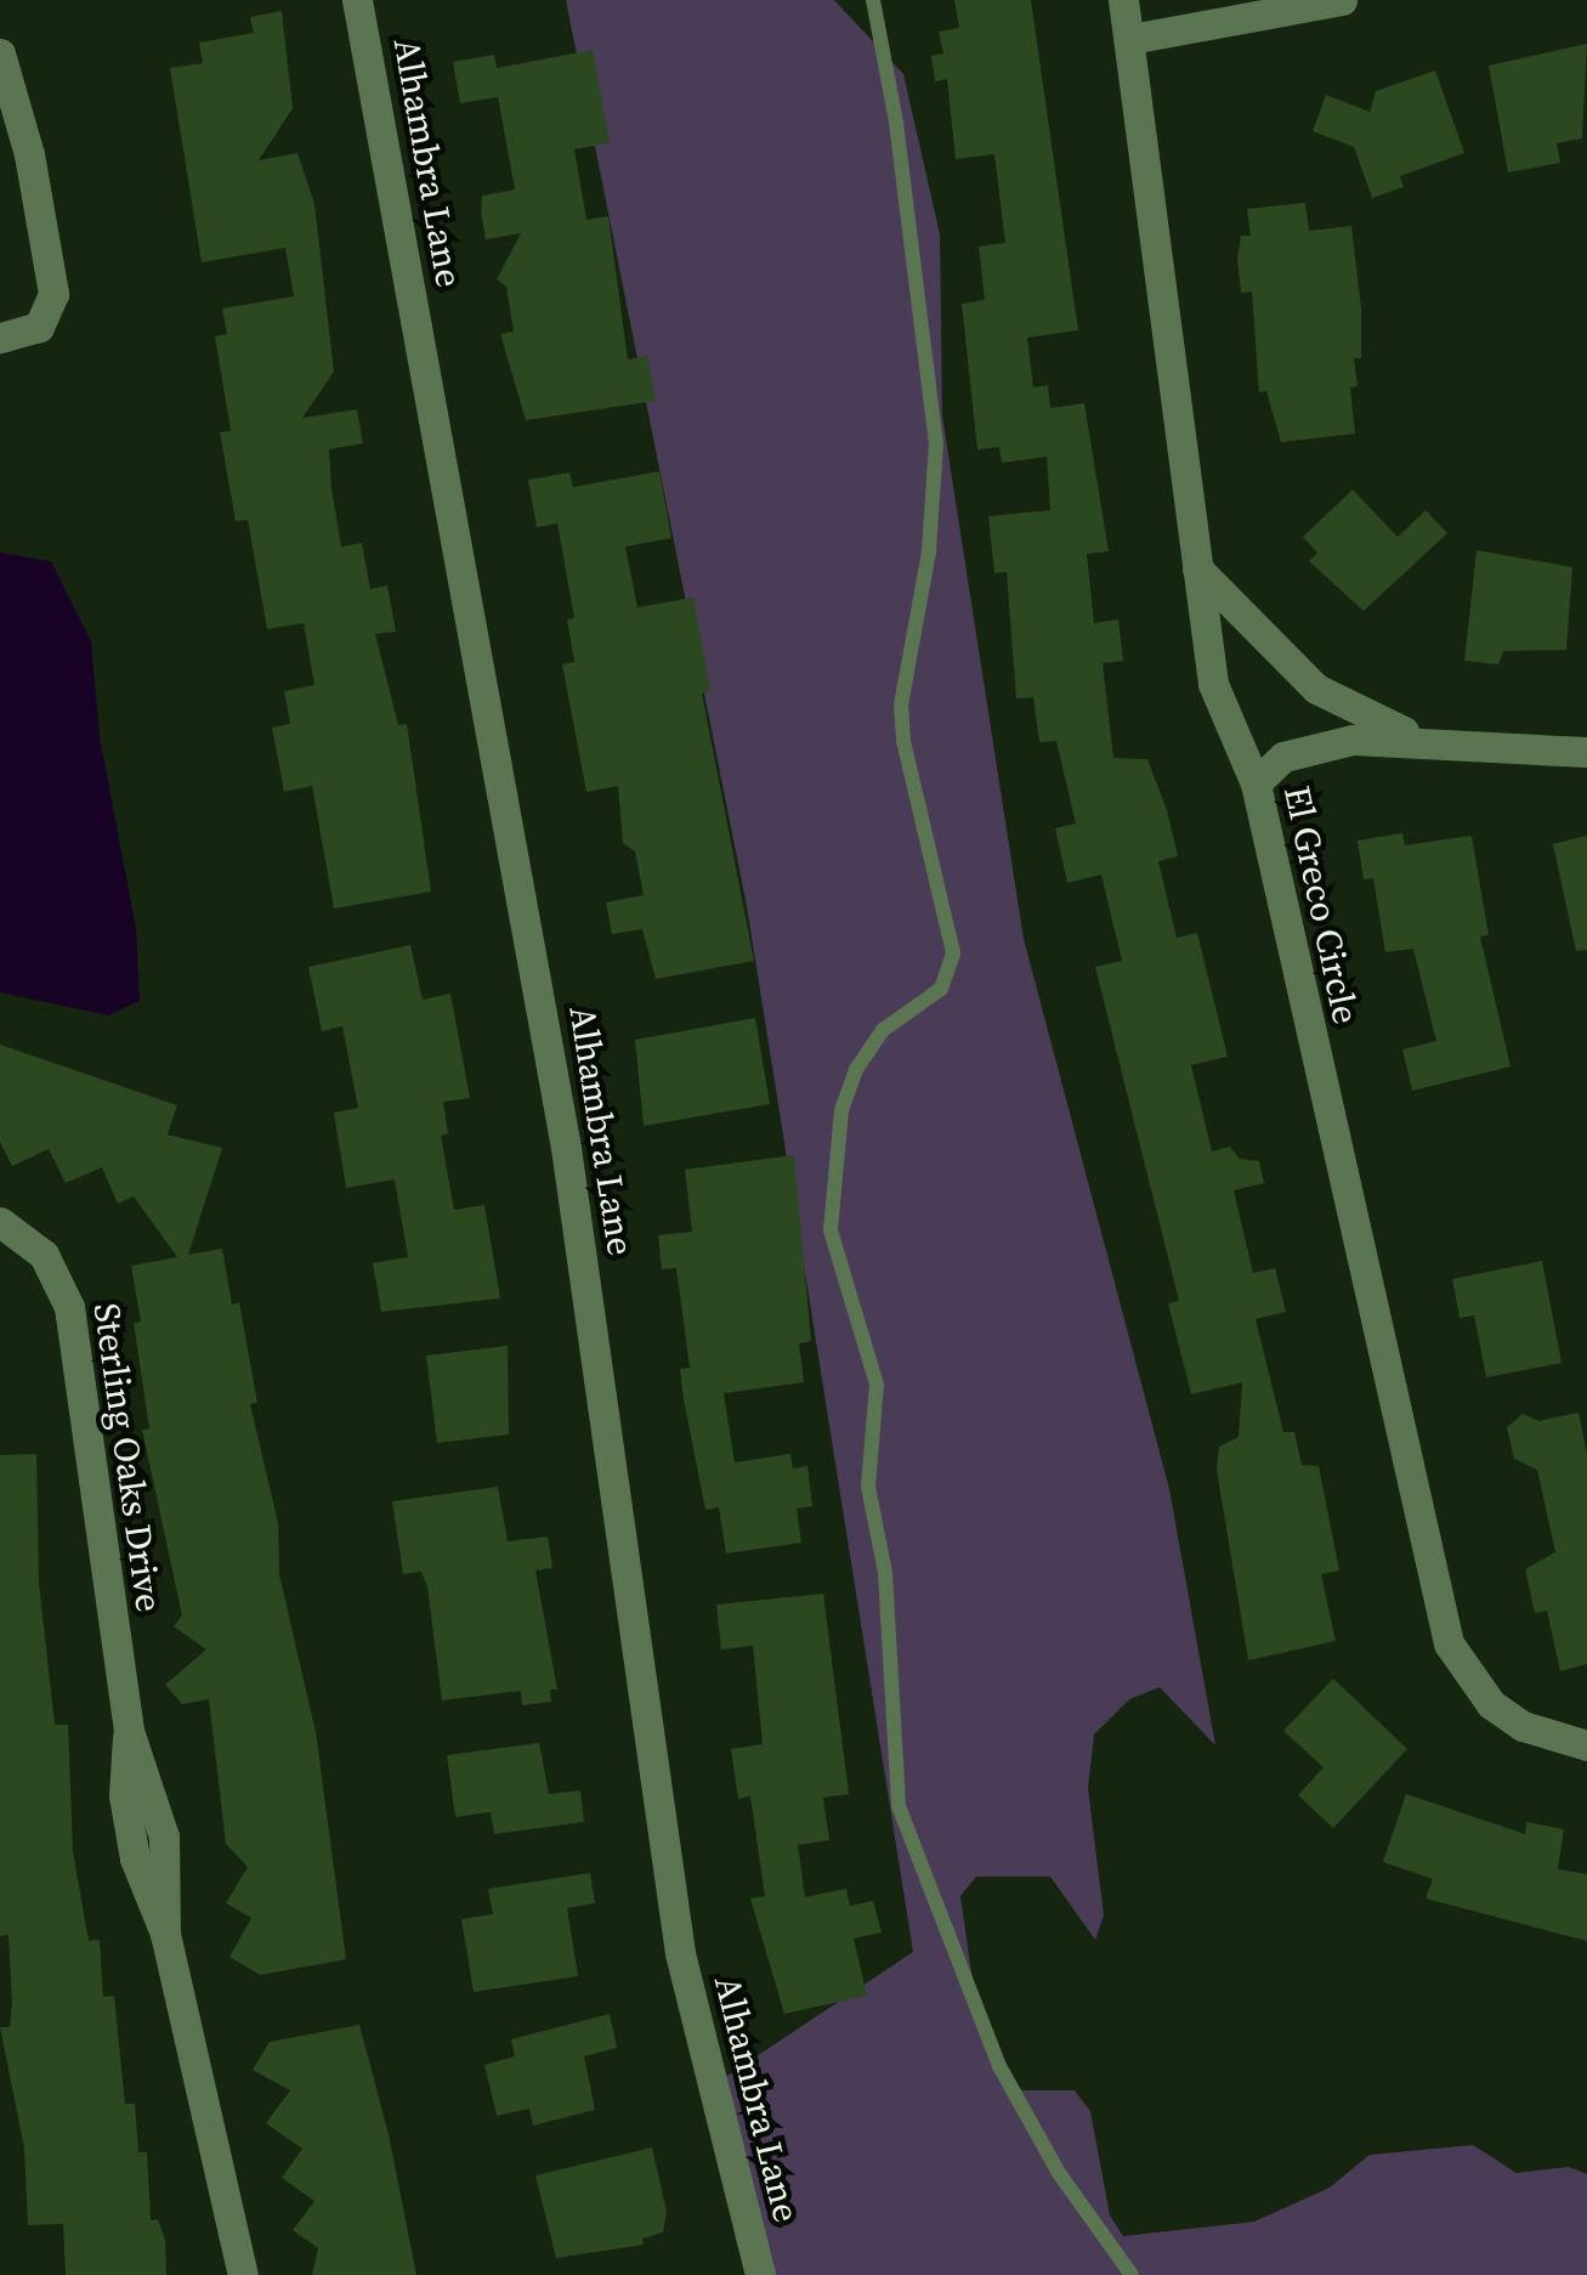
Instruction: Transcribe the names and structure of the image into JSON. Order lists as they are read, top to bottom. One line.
{"streets":{"street":["Alhambra Lane","El Greco Circle","Sterling Oaks Drive"]}}
